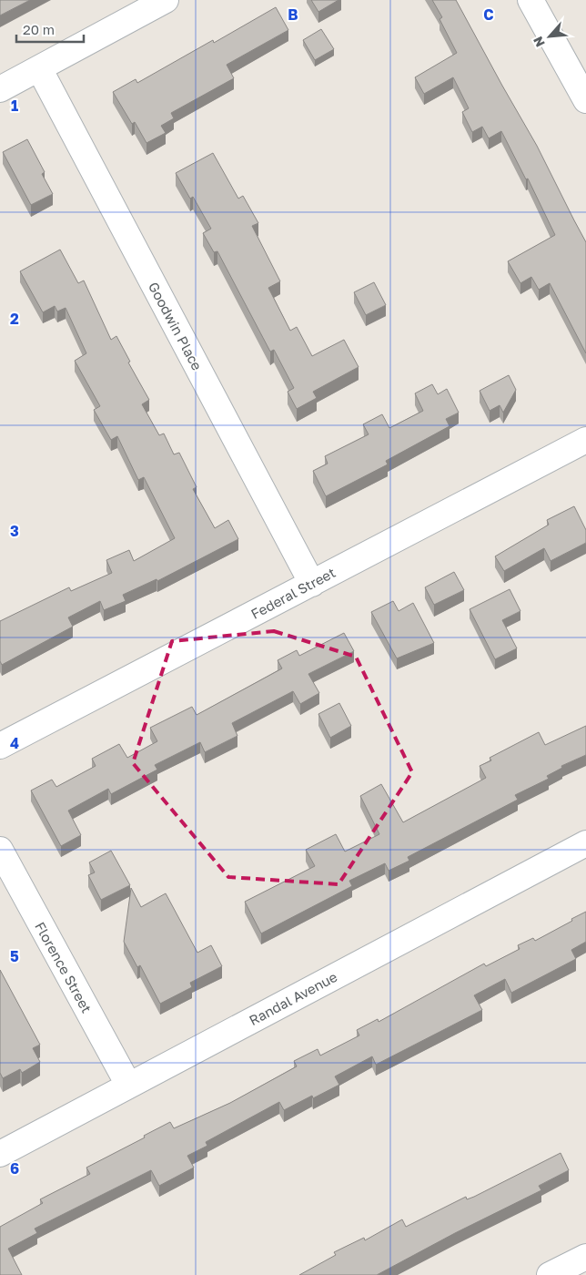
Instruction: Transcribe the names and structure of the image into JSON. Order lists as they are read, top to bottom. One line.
{"streets":{"street":["Goodwin Place","Federal Street","Florence Street","Randal Avenue"]},"crossings":[["Goodwin Place","Federal Street"],["Florence Street","Randal Avenue"]],"scale_bar":"20 m","north":"bottom left","grid":{"columns":["B","C"],"rows":["1","2","3","4","5","6"]}}
